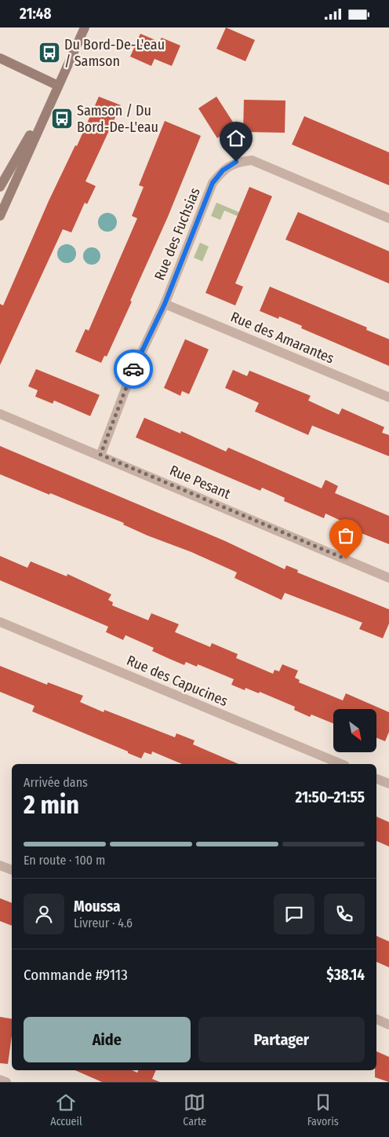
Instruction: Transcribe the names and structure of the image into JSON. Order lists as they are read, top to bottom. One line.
{"streets":{"street":["Rue des Fuchsias","Rue des Amarantes","Rue Pesant","Rue des Capucines"]},"crossings":[["Rue des Fuchsias","Rue des Amarantes"],["Rue des Fuchsias","Rue Pesant"]],"places":{"bus stop":["Du Bord-De-L'eau / Samson","Samson / Du Bord-De-L'eau"]},"north":"bottom right","page":{"status":"21:48","heading":["2 min","Arrivée dans","21:50–21:55"],"panel":["Moussa","Livreur · 4.6","Commande #9113","$38.14"],"bar":"En route · 100 m","buttons":["Aide","Partager"],"tabs":["Accueil","Carte","Favoris"]}}
